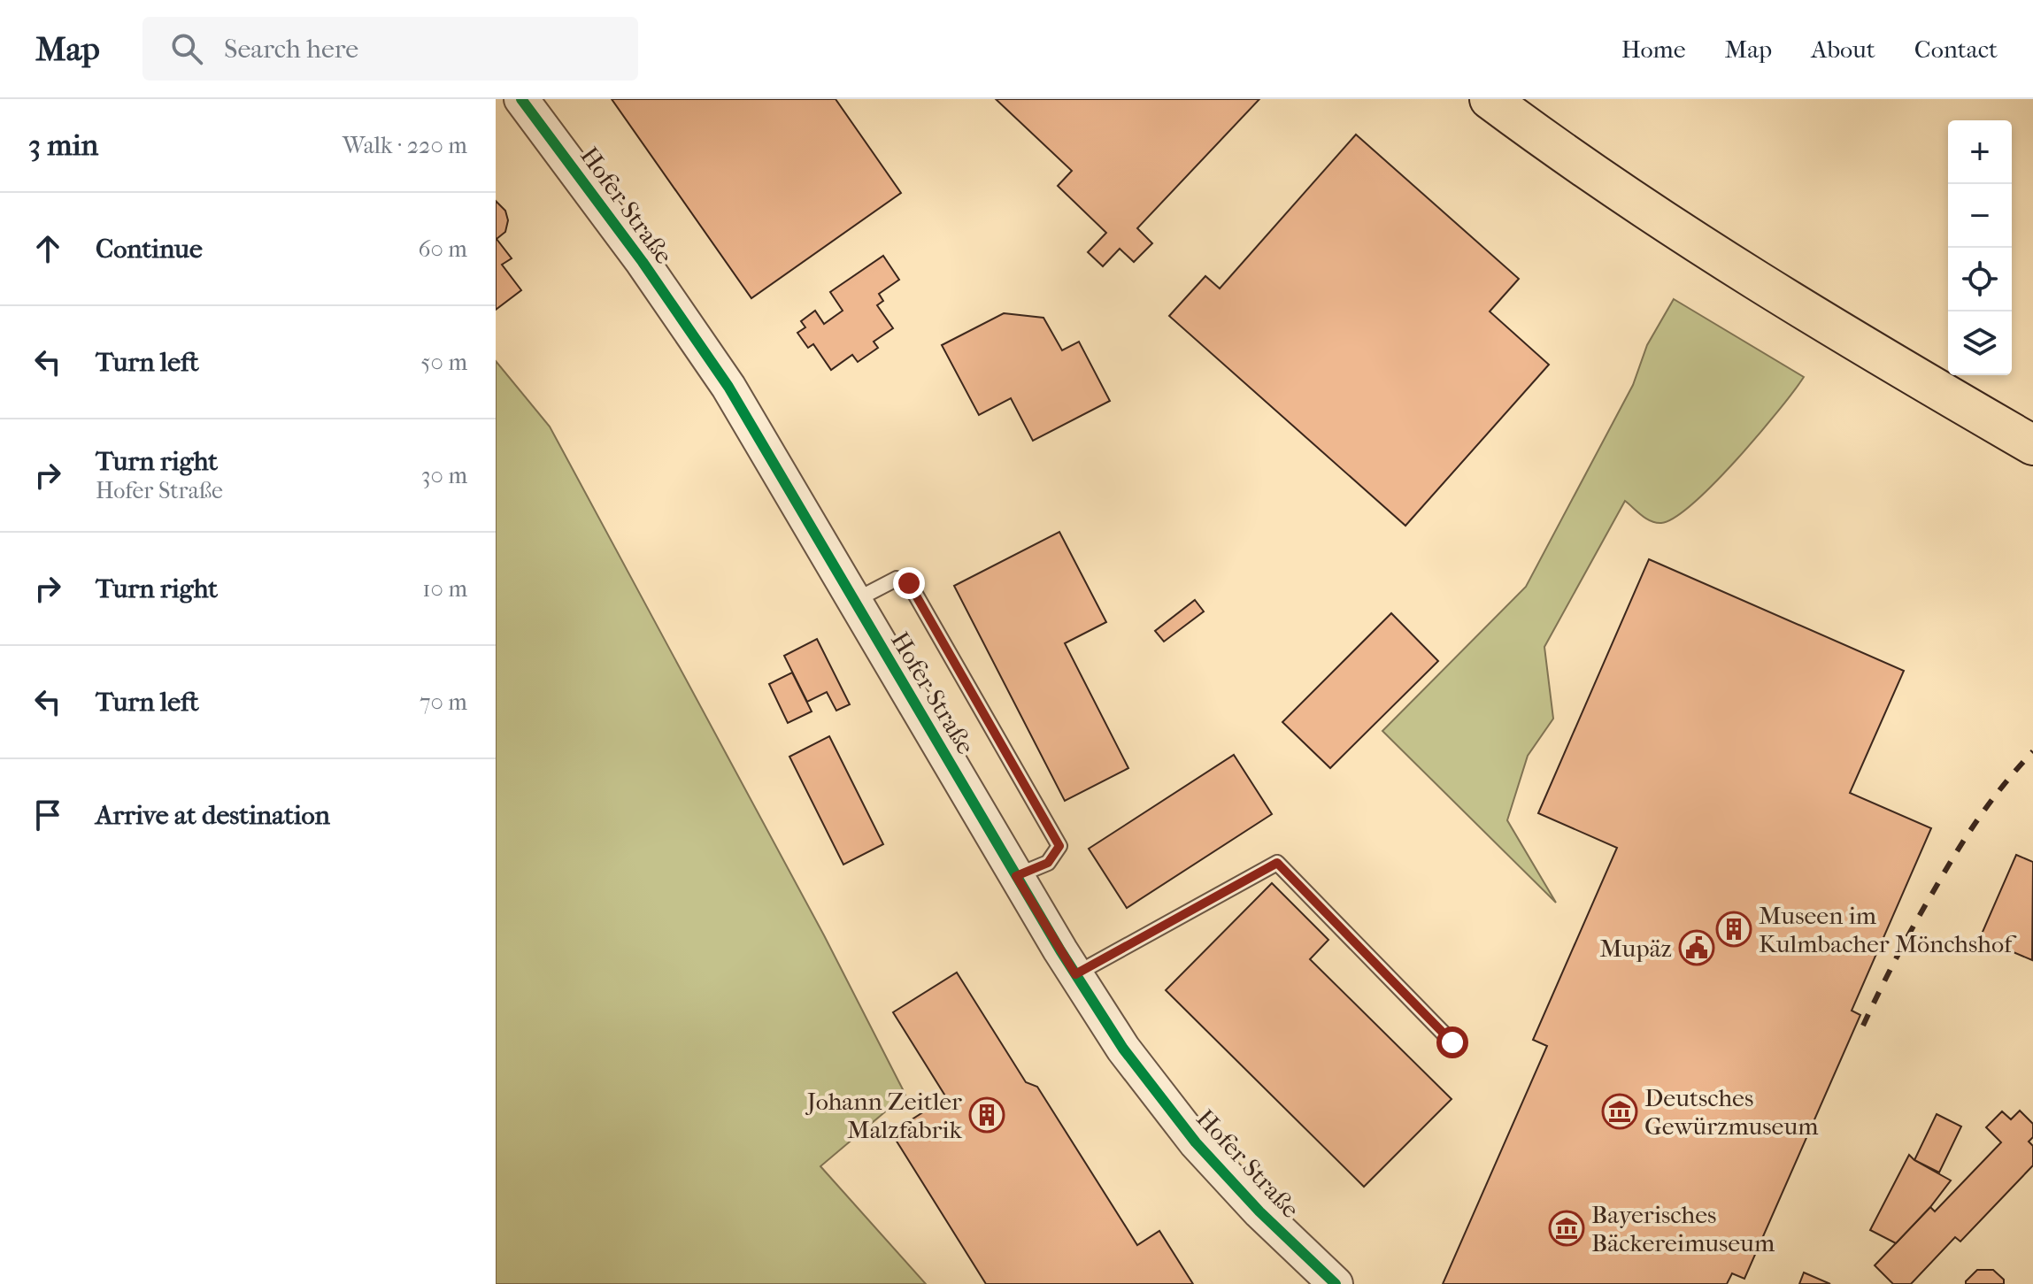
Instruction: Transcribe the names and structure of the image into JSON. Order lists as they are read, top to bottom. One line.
{"streets":{"street":["Hofer Straße"]},"places":{"building":["Museen im Kulmbacher Mönchshof","Johann Zeitler Malzfabrik"],"public building":["Mupäz"],"museum":["Deutsches Gewürzmuseum","Bayerisches Bäckereimuseum"]},"page":{"header":"Map","search":"Search here","nav":["Home","Map","About","Contact"],"heading":["3 min","Walk · 220 m"],"map_buttons":["+","−"],"list":[["Continue","60 m"],["Turn left","50 m"],["Turn right","Hofer Straße","30 m"],["Turn right","10 m"],["Turn left","70 m"],"Arrive at destination"]}}
